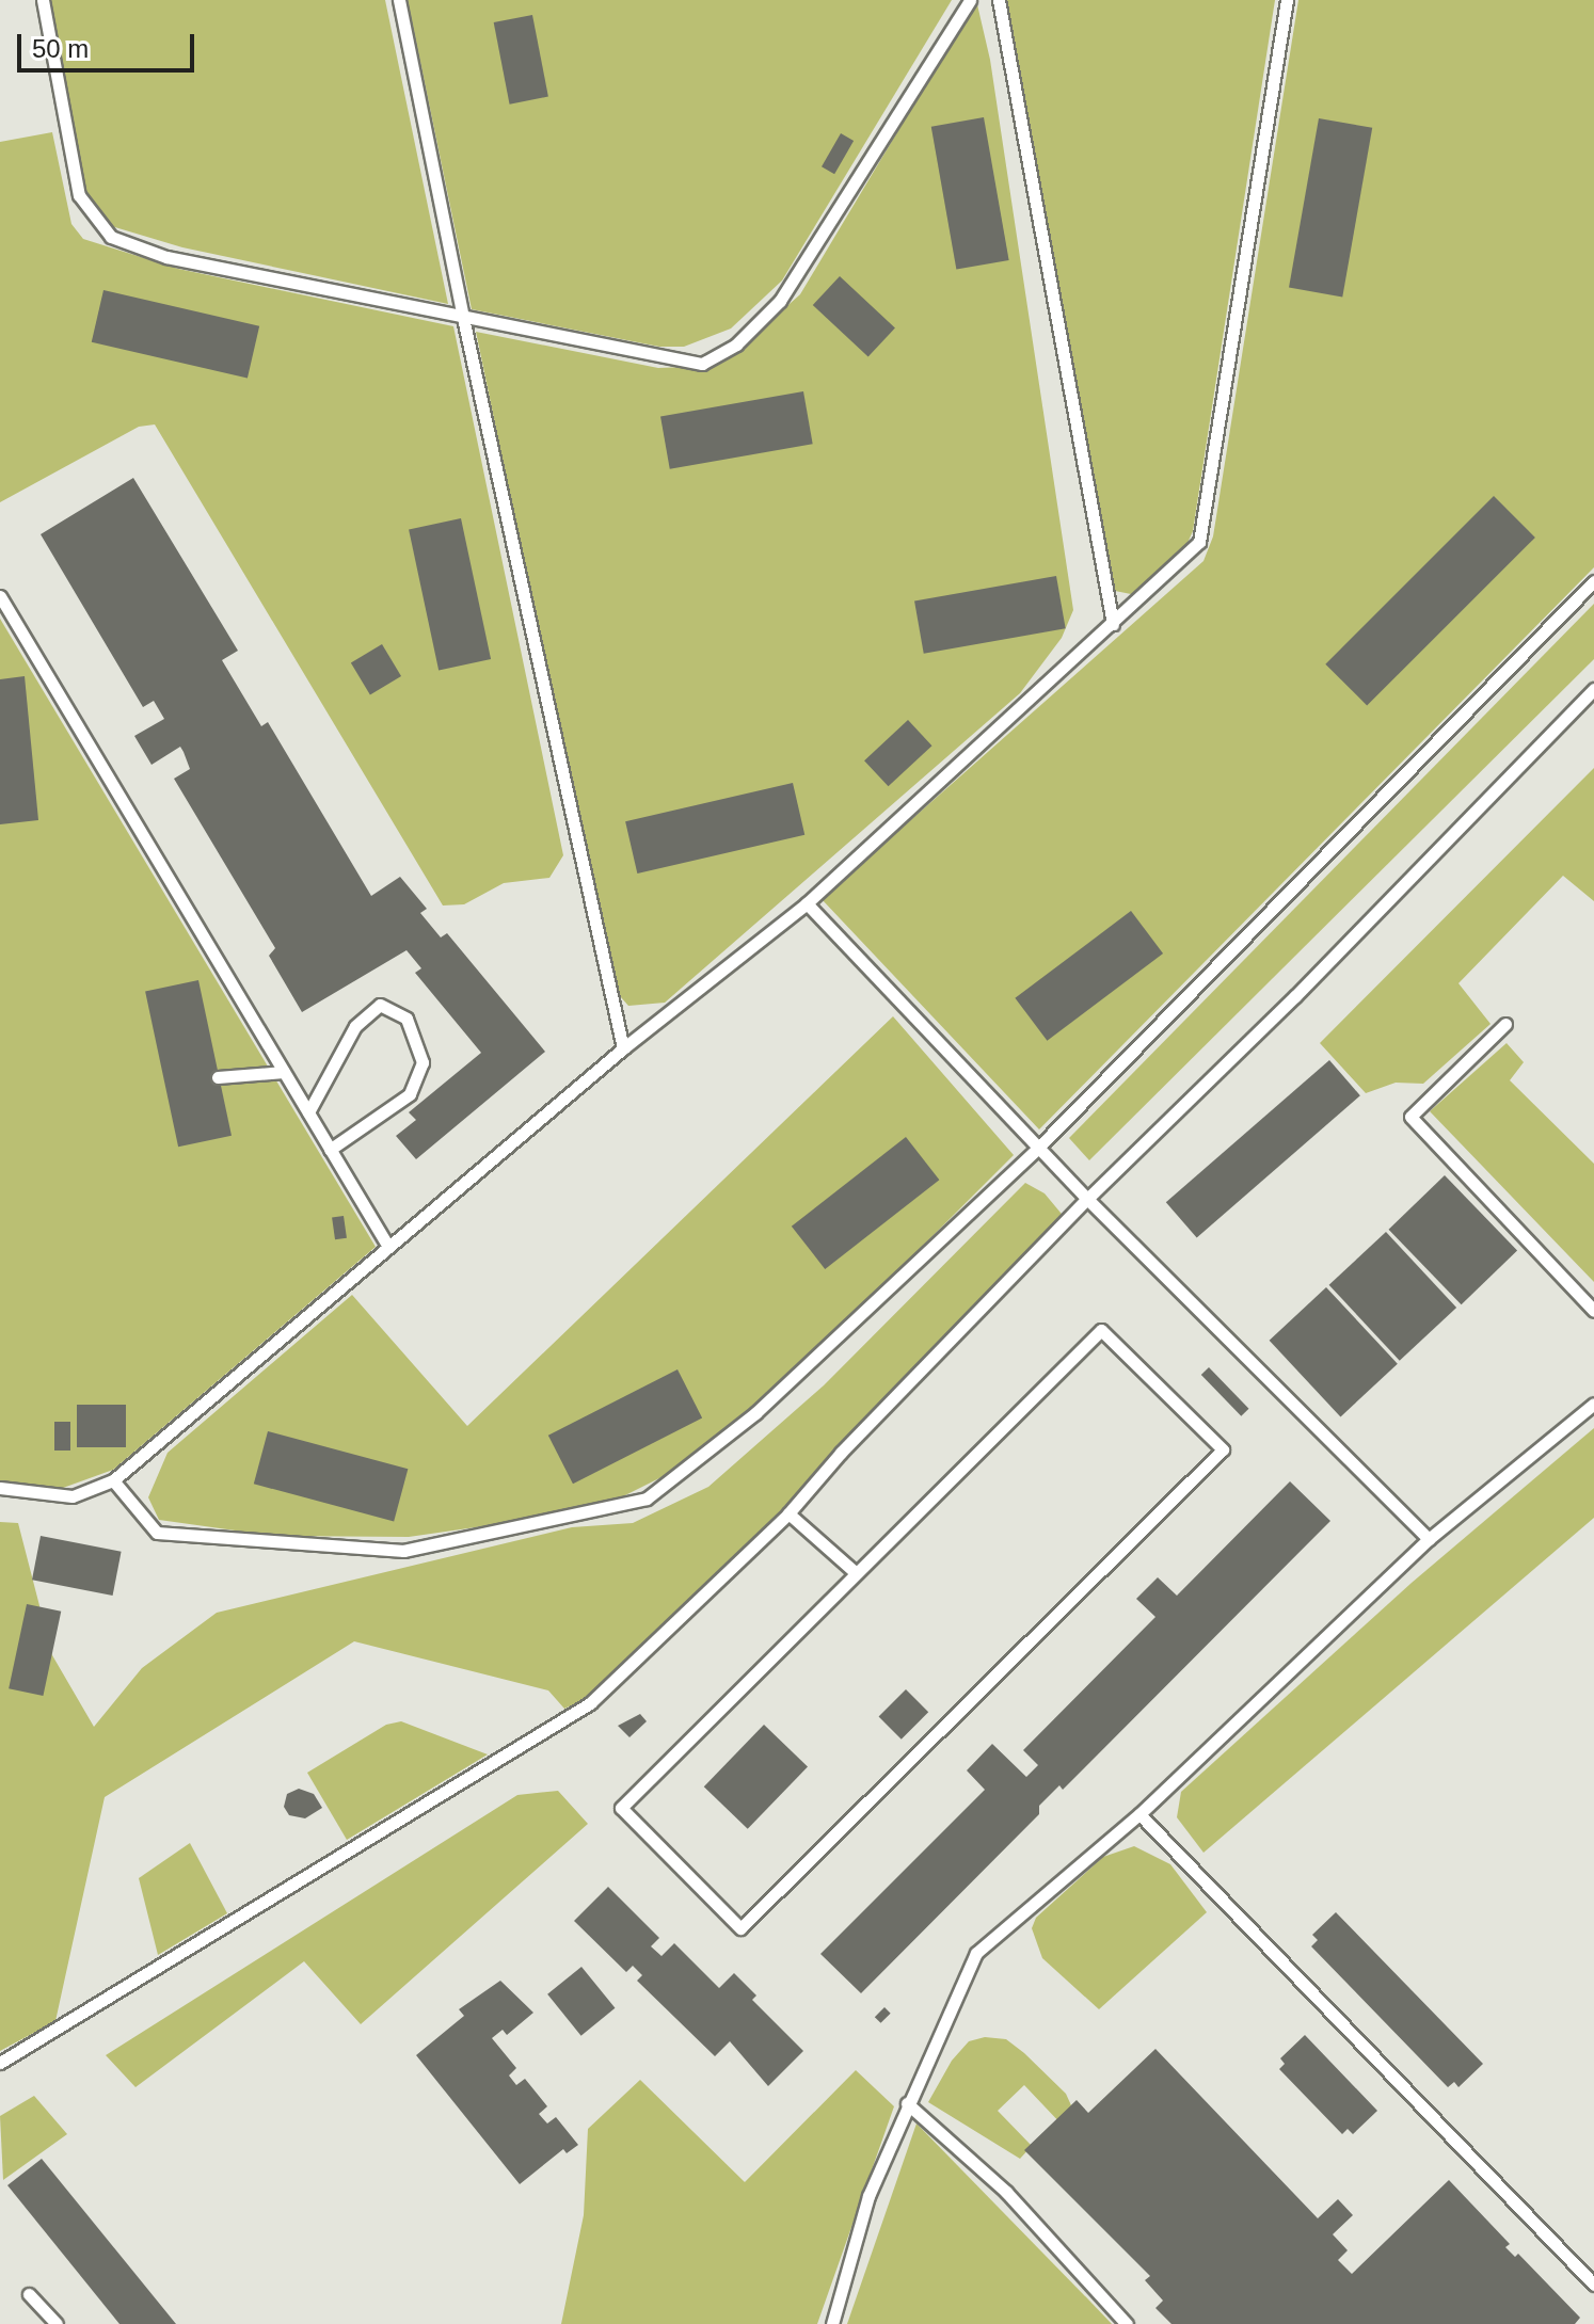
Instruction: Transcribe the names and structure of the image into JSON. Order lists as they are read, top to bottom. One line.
{"scale_bar":"50 m"}
